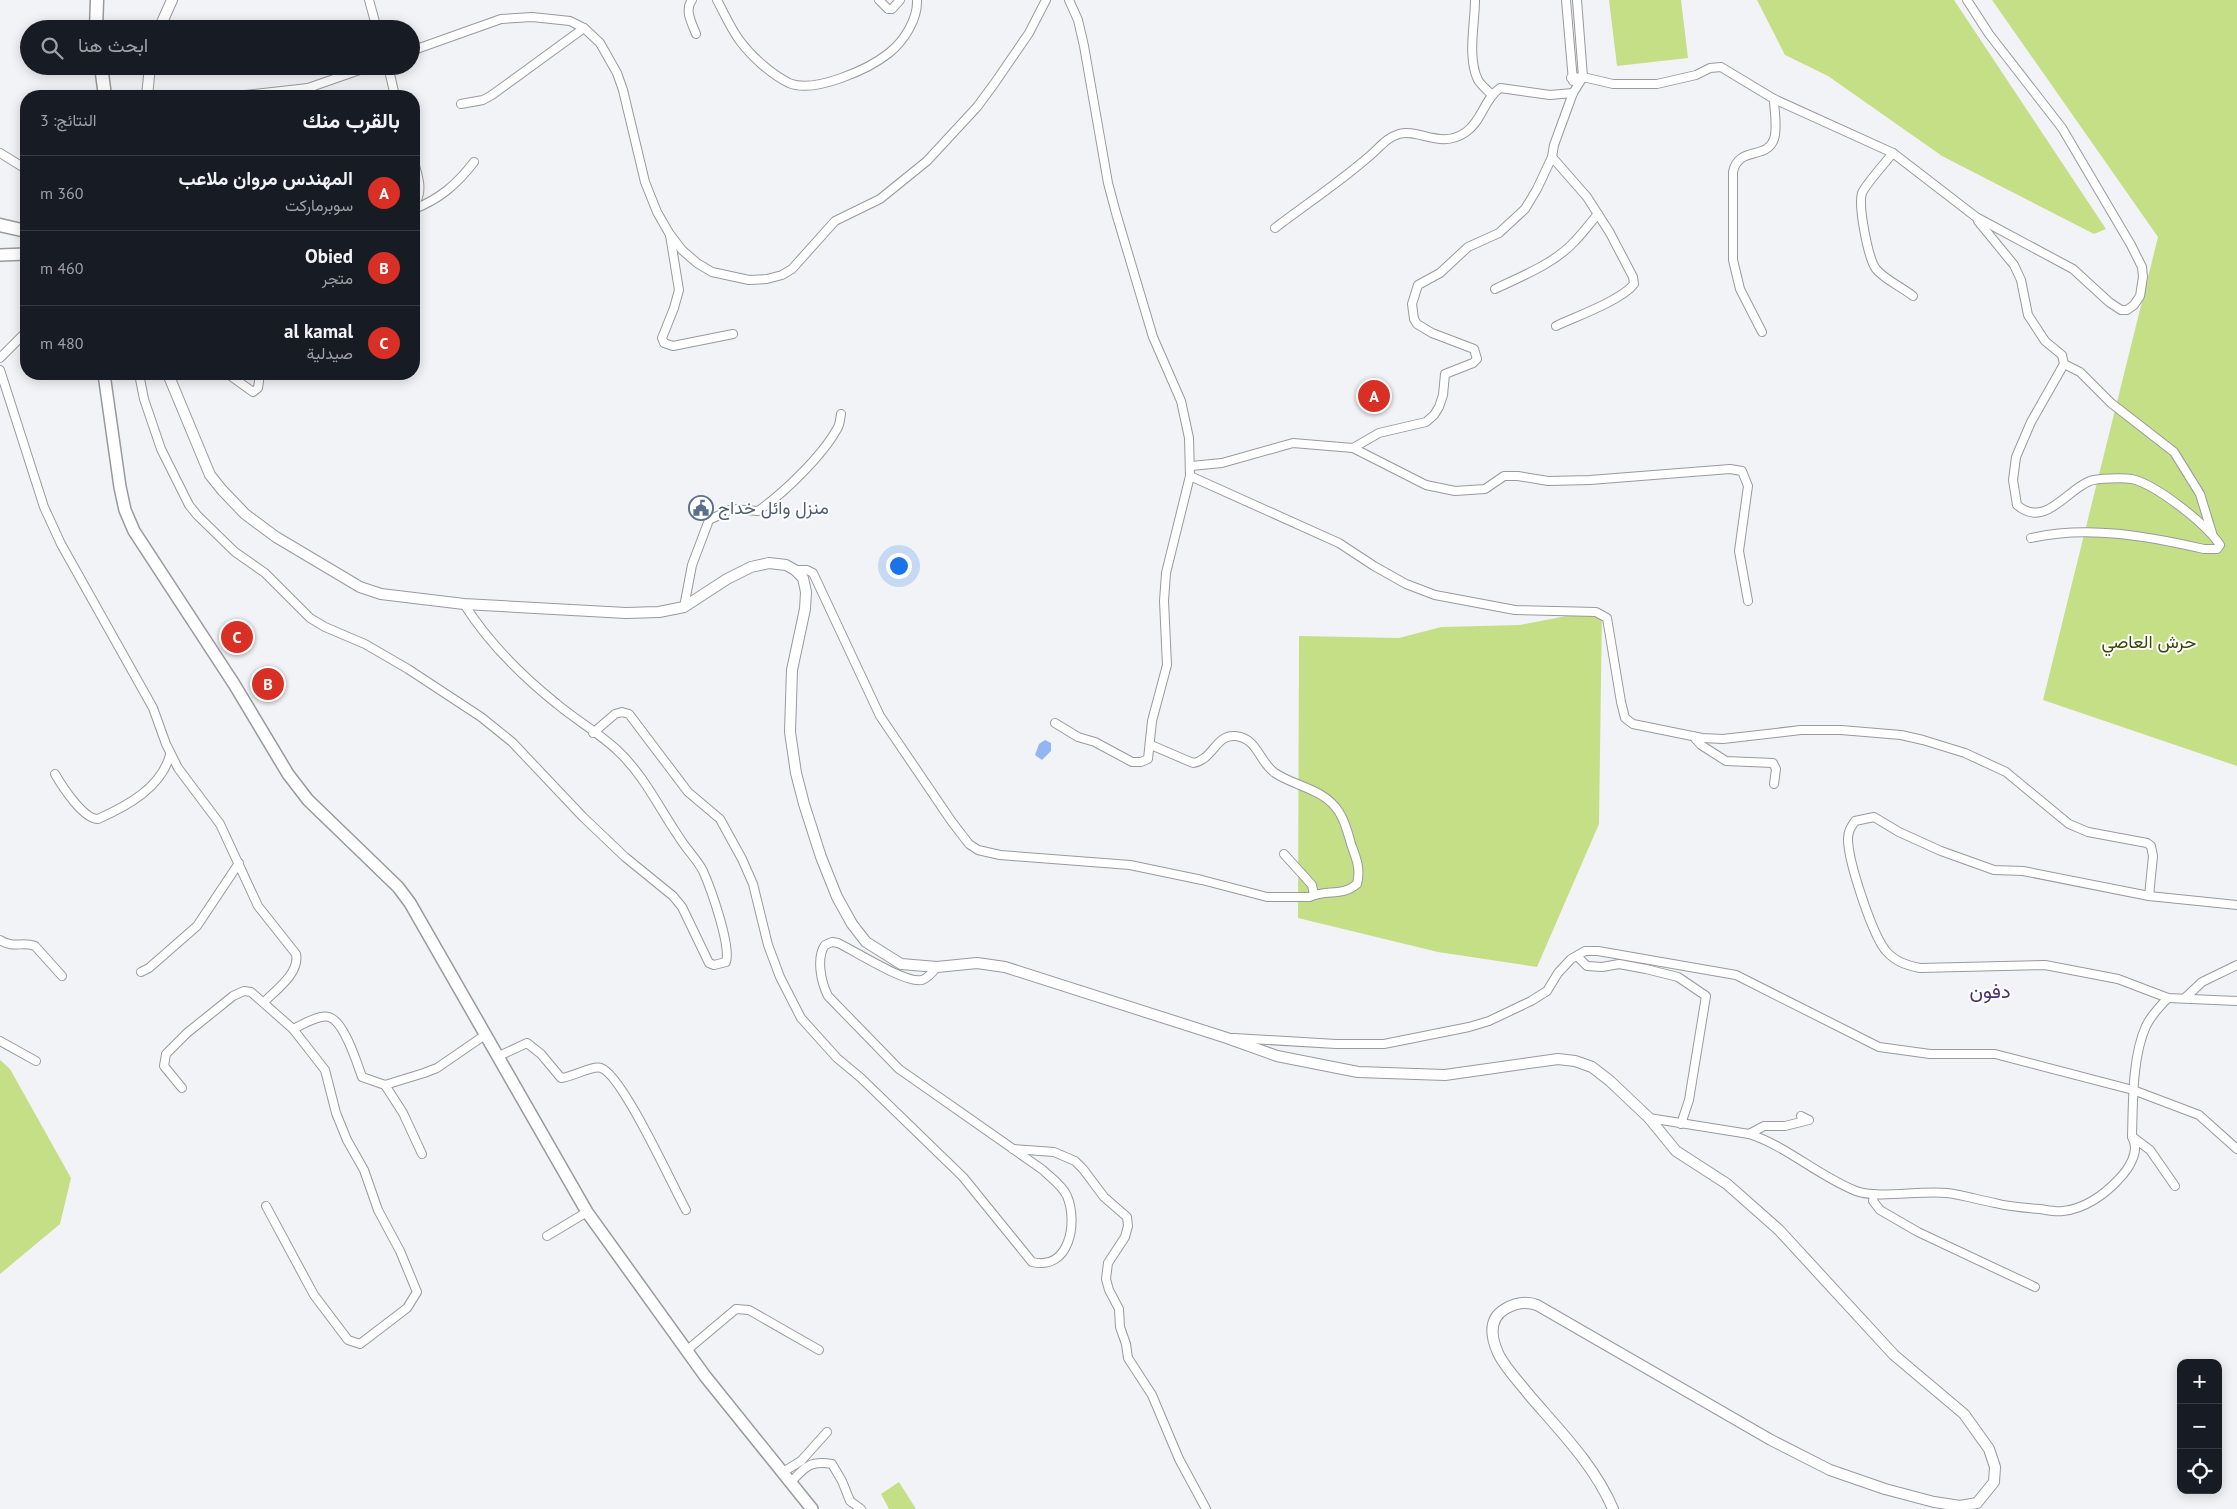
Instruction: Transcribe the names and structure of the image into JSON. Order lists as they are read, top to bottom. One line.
{"districts":["دفون"],"parks":["حرش العاصي"],"places":{"public building":["منزل وائل خداج"]},"page":{"search":"ابحث هنا","heading":["بالقرب منك","النتائج: 3"],"list":[{"mark":"A","name":"المهندس مروان ملاعب","note":"سوبرماركت","value":"360 m"},{"mark":"B","name":"Obied","note":"متجر","value":"460 m"},{"mark":"C","name":"al kamal","note":"صيدلية","value":"480 m"}],"pins":["A","C","B"],"map_buttons":["+","−"]}}
